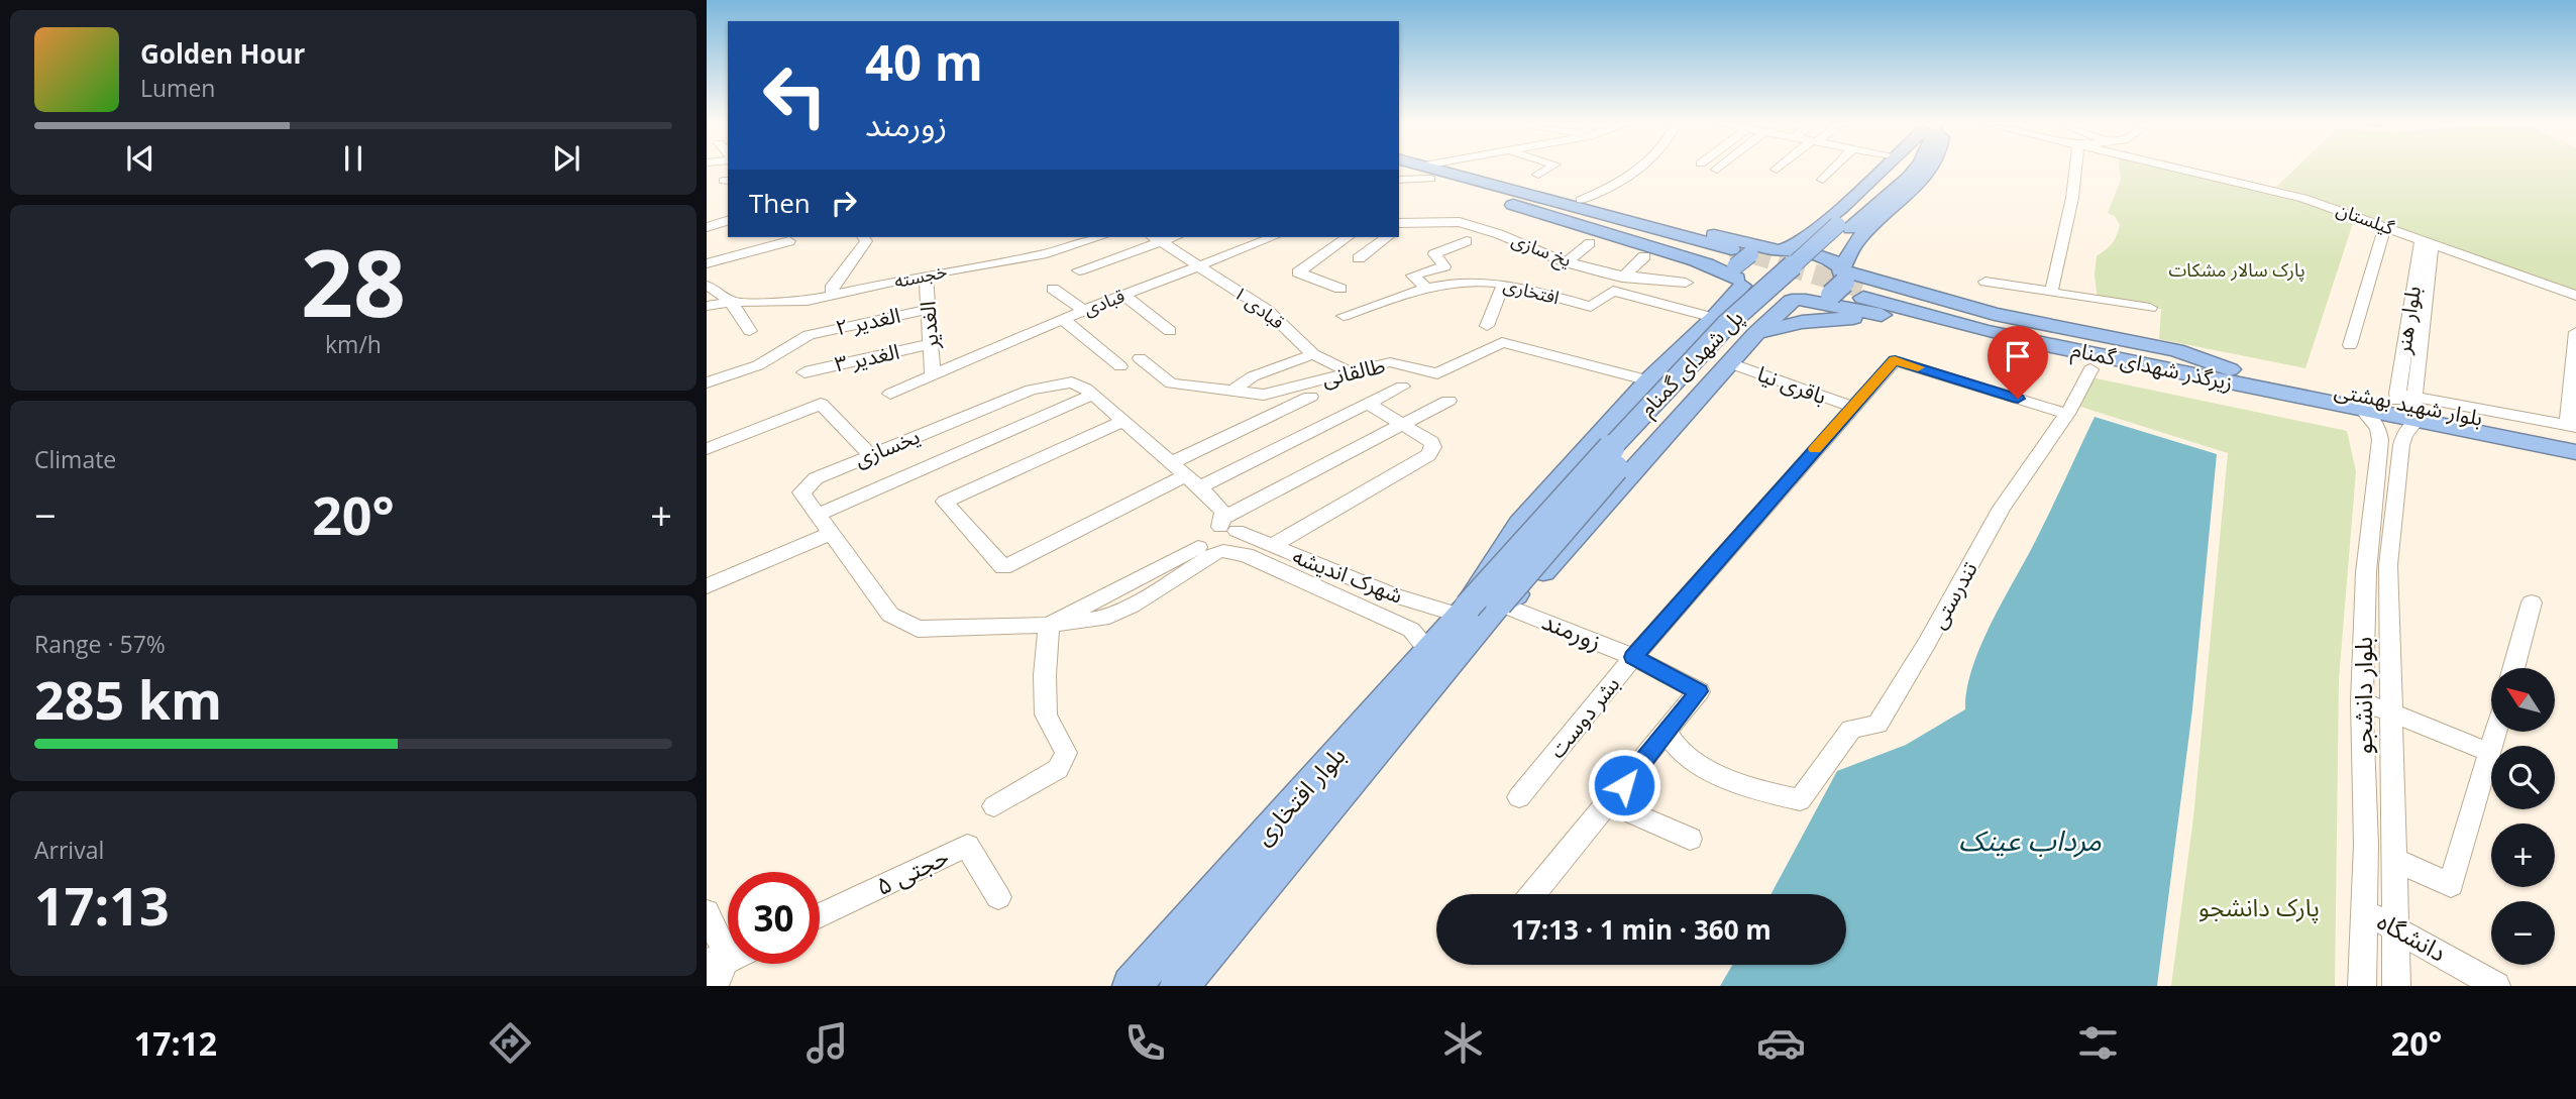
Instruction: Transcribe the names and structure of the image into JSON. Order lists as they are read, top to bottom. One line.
{"streets":{"highway":["پل شهدای گمنام","زیرگذر شهدای گمنام","بلوار شهید بهشتی","بلوار افتخاری"],"street":["گیلستان","یخ سازی","خجسته","افتخاری","قبادی","قبادی ۱","بلوار هنر","الغدیر ۲","الغدیر","الغدیر ۳","طالقانی","باقری نیا","یخسازی","شهرک اندیشه","تندرستی","زورمند","بلوار دانشجو","بشر دوست","حجتی ۵","دانشگاه"]},"crossings":[["گیلستان","بلوار هنر"],["خجسته","الغدیر"],["قبادی","قبادی ۱"],["قبادی","الغدیر"],["قبادی ۱","طالقانی"],["بلوار هنر","بلوار شهید بهشتی"],["بلوار هنر","بلوار دانشجو"],["الغدیر ۲","الغدیر"],["الغدیر","الغدیر ۳"],["پل شهدای گمنام","شهرک اندیشه"],["پل شهدای گمنام","زورمند"],["پل شهدای گمنام","بلوار افتخاری"],["زیرگذر شهدای گمنام","بلوار شهید بهشتی"],["باقری نیا","بشر دوست"],["بلوار شهید بهشتی","بلوار دانشجو"],["یخسازی","شهرک اندیشه"],["شهرک اندیشه","زورمند"],["شهرک اندیشه","بلوار افتخاری"],["تندرستی","زورمند"],["تندرستی","بشر دوست"],["زورمند","بشر دوست"],["زورمند","بلوار افتخاری"],["بلوار دانشجو","دانشگاه"]],"water":["مرداب عینک"],"parks":["پارک سالار مشکات","پارک دانشجو"],"north":"top left","page":{"turn":["40 m","زورمند"],"song":["Golden Hour","Lumen"],"then":"Then","tile":[["28","km/h"],"Climate",["Range · 57%","285 km"],["Arrival","17:13"]],"heat":["−","20°","+"],"map_buttons":["+","−"],"limit":"30","trip":"17:13 · 1 min · 360 m","tabs":["17:12","20°"]}}
